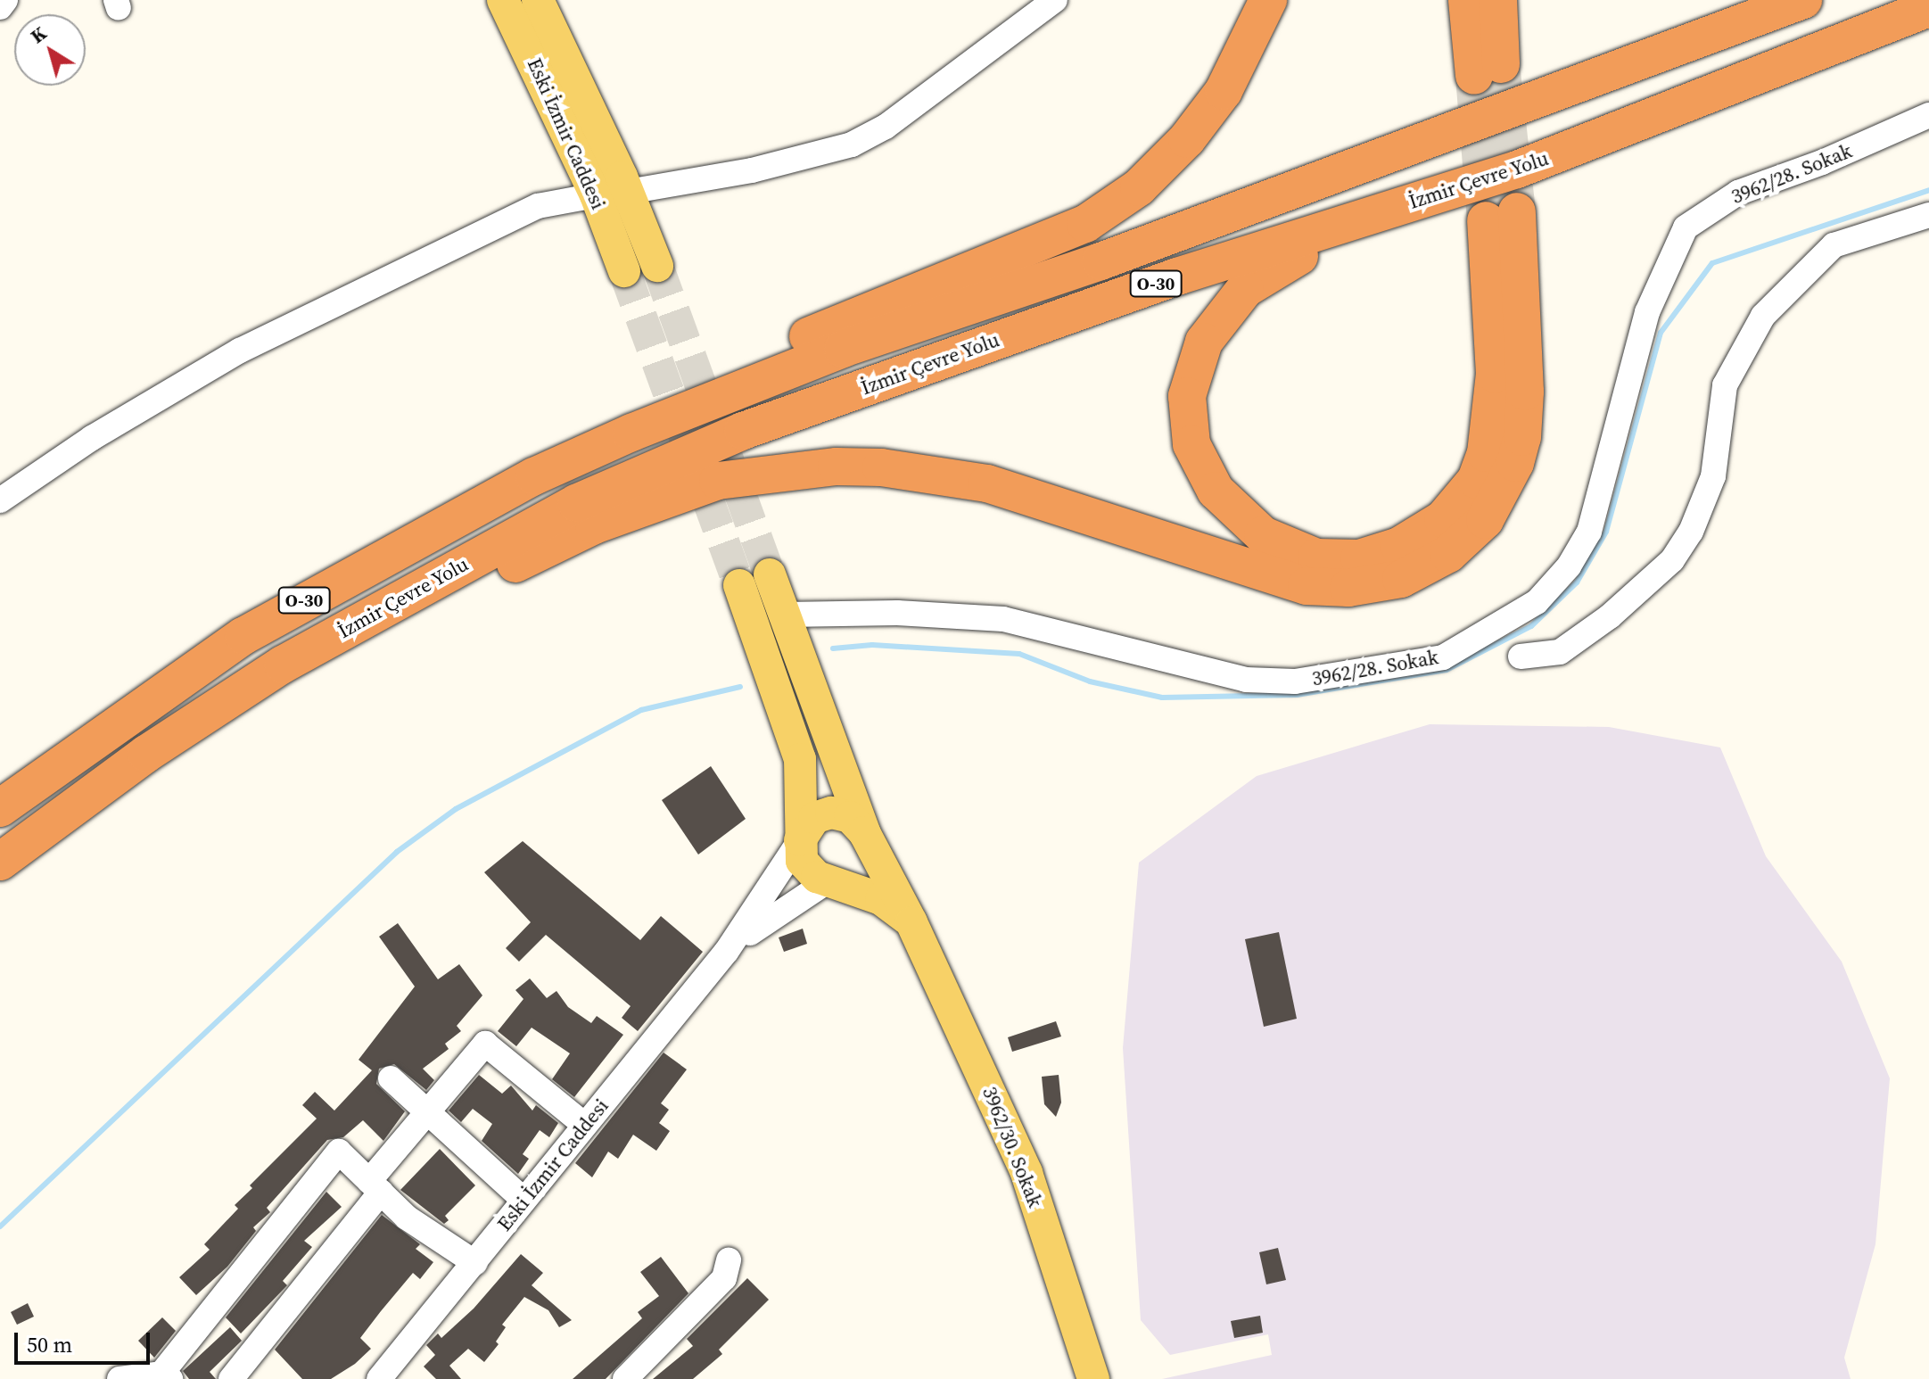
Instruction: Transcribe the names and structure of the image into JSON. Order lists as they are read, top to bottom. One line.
{"streets":{"highway":["İzmir Çevre Yolu","O-30"],"main road":["Eski İzmir Caddesi","3962/30. Sokak"],"street":["3962/28. Sokak"]},"crossings":[["Eski İzmir Caddesi","3962/30. Sokak"],["3962/28. Sokak","3962/30. Sokak"]],"scale_bar":"50 m","north":"top left"}
